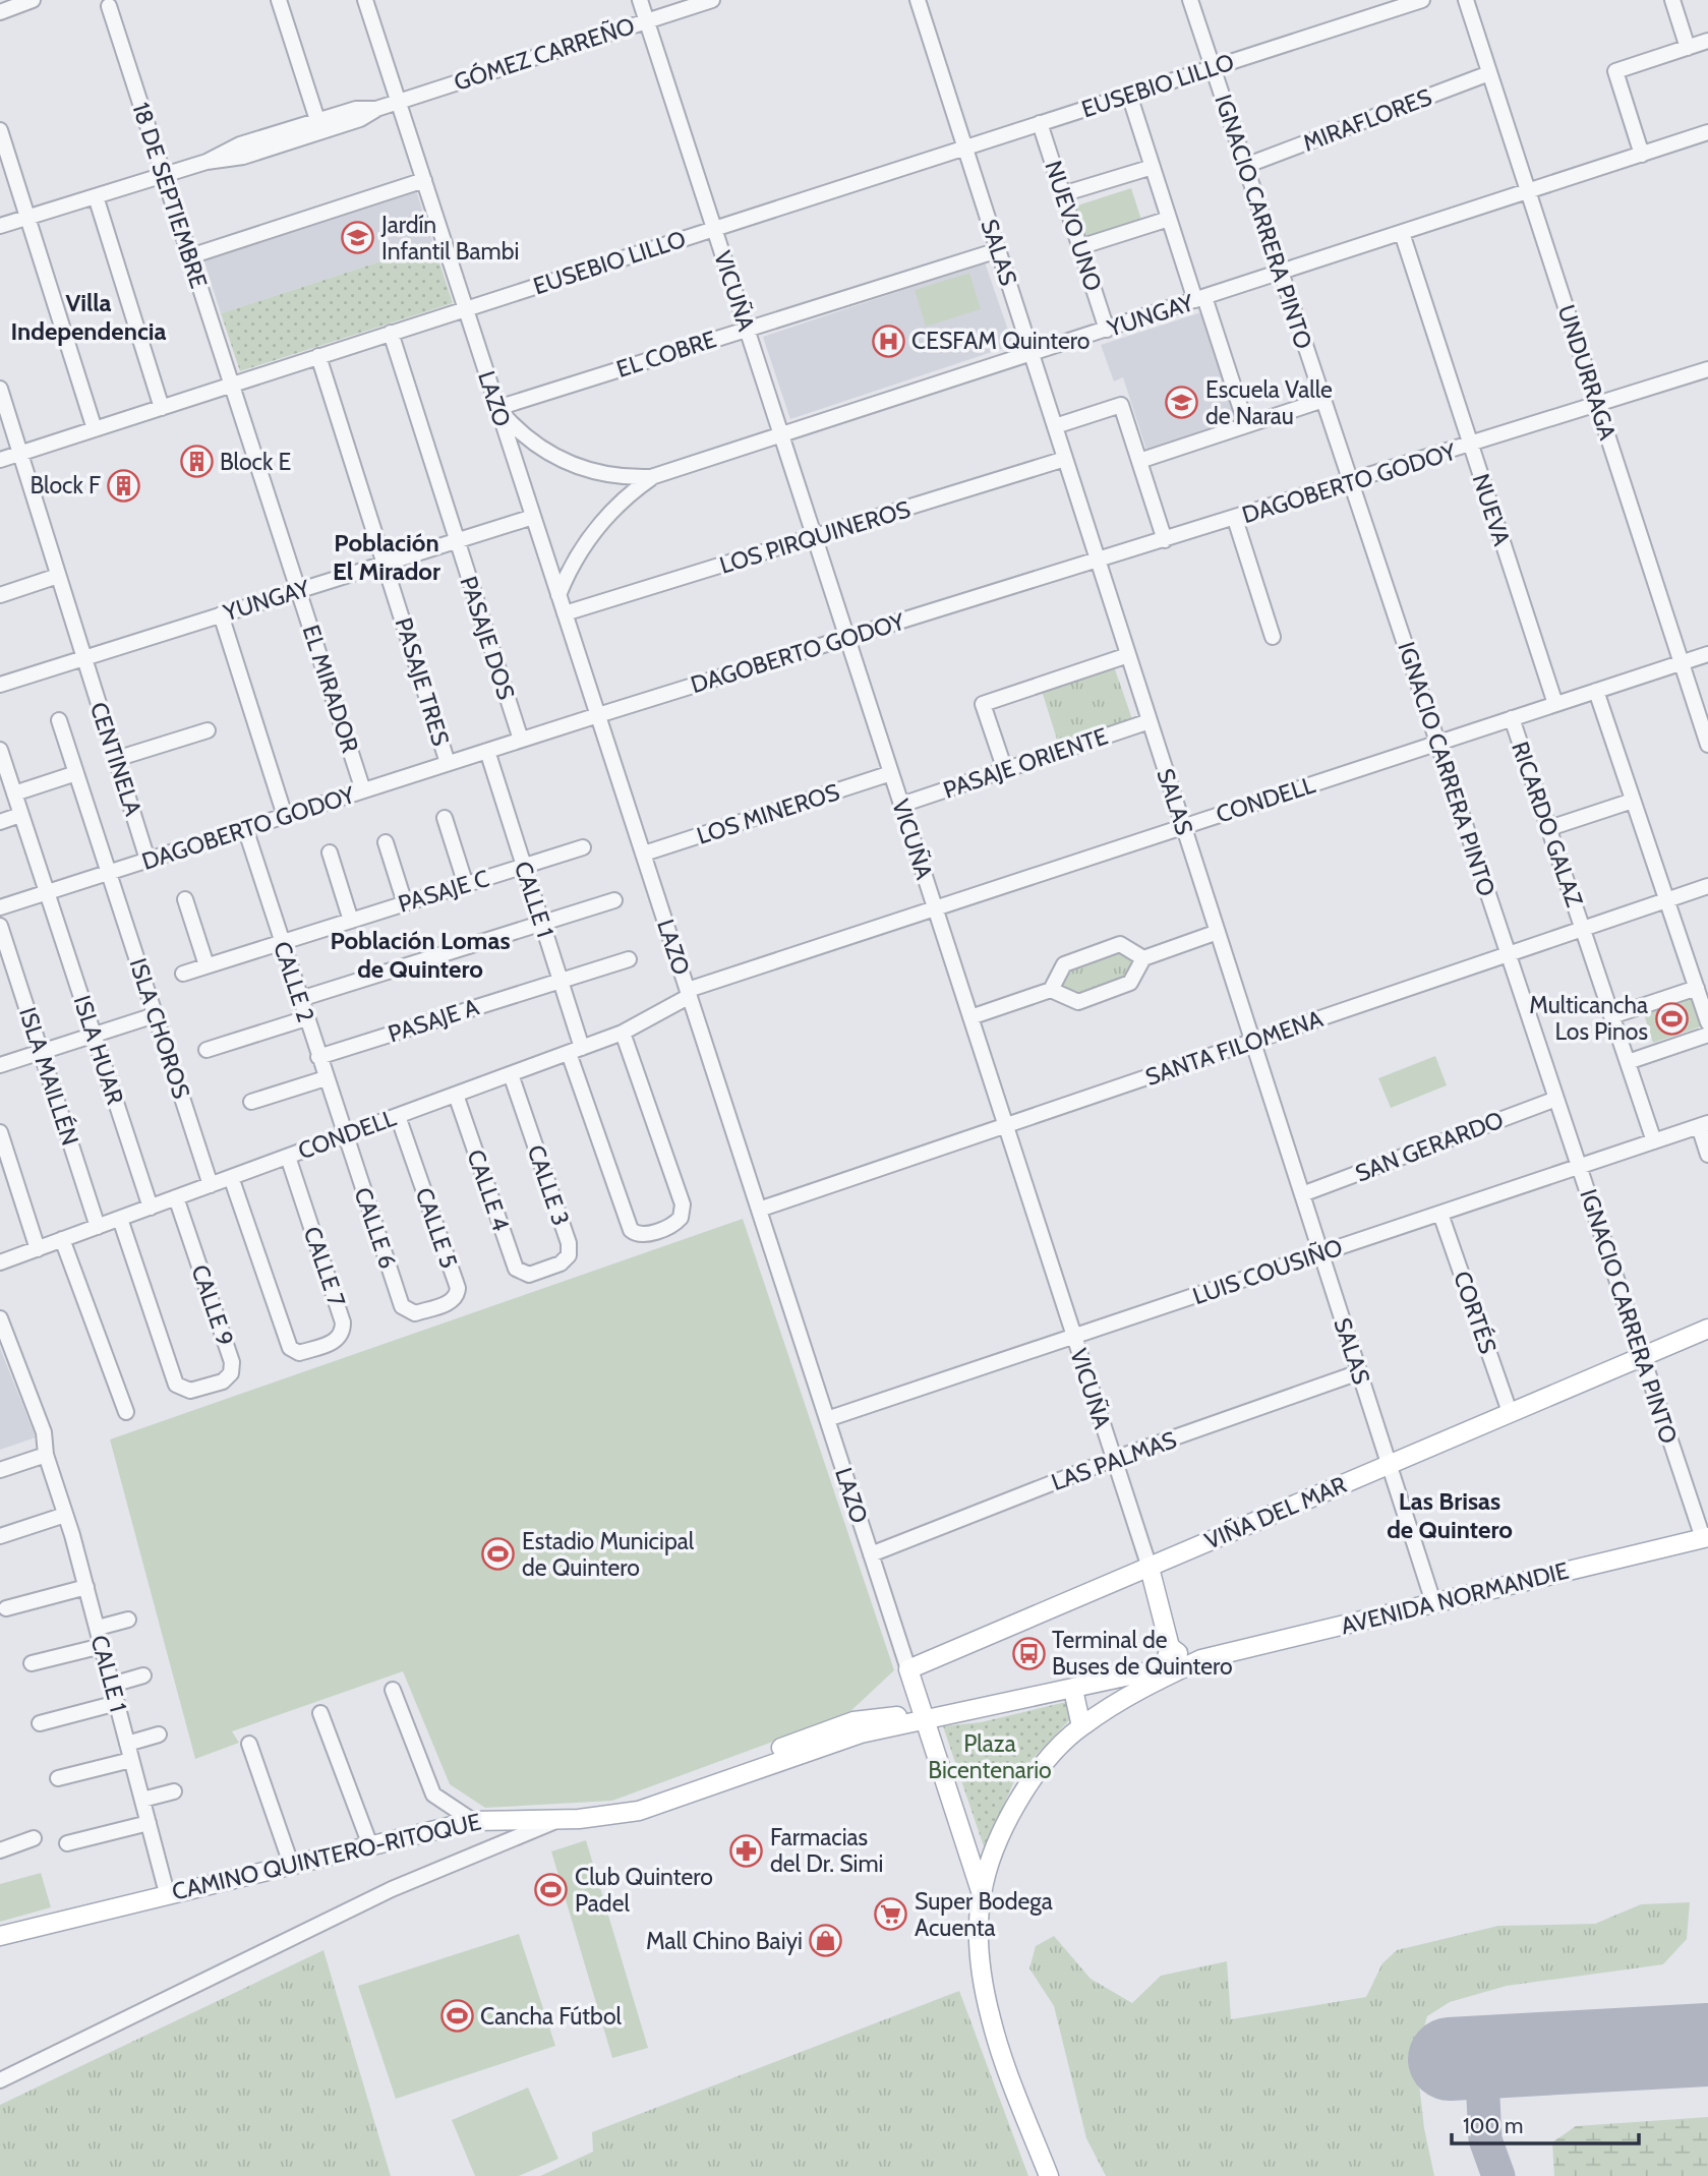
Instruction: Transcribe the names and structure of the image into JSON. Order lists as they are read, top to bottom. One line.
{"streets":{"main road":["VICUÑA","LAZO","VIÑA DEL MAR","AVENIDA NORMANDIE","CAMINO QUINTERO-RITOQUE"],"street":["GÓMEZ CARREÑO","EUSEBIO LILLO","MIRAFLORES","18 DE SEPTIEMBRE","IGNACIO CARRERA PINTO","NUEVO UNO","SALAS","YUNGAY","EL COBRE","UNDURRAGA","DAGOBERTO GODOY","NUEVA","LOS PIRQUINEROS","PASAJE DOS","PASAJE TRES","EL MIRADOR","CENTINELA","PASAJE ORIENTE","CONDELL","LOS MINEROS","RICARDO GALAZ","PASAJE C","CALLE 1","CALLE 2","PASAJE A","ISLA CHOROS","SANTA FILOMENA","ISLA HUAR","ISLA MAILLÉN","SAN GERARDO","CALLE 3","CALLE 4","CALLE 6","CALLE 5","CALLE 7","LUIS COUSIÑO","CALLE 9","CORTÉS","LAS PALMAS"]},"crossings":[["GÓMEZ CARREÑO","18 DE SEPTIEMBRE"],["GÓMEZ CARREÑO","VICUÑA"],["GÓMEZ CARREÑO","LAZO"],["EUSEBIO LILLO","18 DE SEPTIEMBRE"],["EUSEBIO LILLO","IGNACIO CARRERA PINTO"],["EUSEBIO LILLO","NUEVO UNO"],["EUSEBIO LILLO","SALAS"],["EUSEBIO LILLO","VICUÑA"],["EUSEBIO LILLO","LAZO"],["EUSEBIO LILLO","PASAJE DOS"],["EUSEBIO LILLO","PASAJE TRES"],["EUSEBIO LILLO","EL MIRADOR"],["EUSEBIO LILLO","CENTINELA"],["MIRAFLORES","IGNACIO CARRERA PINTO"],["MIRAFLORES","UNDURRAGA"],["18 DE SEPTIEMBRE","EL MIRADOR"],["IGNACIO CARRERA PINTO","YUNGAY"],["IGNACIO CARRERA PINTO","DAGOBERTO GODOY"],["IGNACIO CARRERA PINTO","CONDELL"],["IGNACIO CARRERA PINTO","SANTA FILOMENA"],["IGNACIO CARRERA PINTO","SAN GERARDO"],["IGNACIO CARRERA PINTO","LUIS COUSIÑO"],["IGNACIO CARRERA PINTO","VIÑA DEL MAR"],["IGNACIO CARRERA PINTO","AVENIDA NORMANDIE"],["NUEVO UNO","YUNGAY"],["SALAS","YUNGAY"],["SALAS","EL COBRE"],["SALAS","DAGOBERTO GODOY"],["SALAS","LOS PIRQUINEROS"],["SALAS","PASAJE ORIENTE"],["SALAS","CONDELL"],["SALAS","SANTA FILOMENA"],["SALAS","SAN GERARDO"],["SALAS","LUIS COUSIÑO"],["SALAS","LAS PALMAS"],["SALAS","VIÑA DEL MAR"],["SALAS","AVENIDA NORMANDIE"],["VICUÑA","YUNGAY"],["VICUÑA","EL COBRE"],["VICUÑA","DAGOBERTO GODOY"],["VICUÑA","LOS PIRQUINEROS"],["VICUÑA","PASAJE ORIENTE"],["VICUÑA","CONDELL"],["VICUÑA","LOS MINEROS"],["VICUÑA","SANTA FILOMENA"],["VICUÑA","LUIS COUSIÑO"],["VICUÑA","LAS PALMAS"],["VICUÑA","VIÑA DEL MAR"],["VICUÑA","CAMINO QUINTERO-RITOQUE"],["YUNGAY","EL COBRE"],["YUNGAY","UNDURRAGA"],["YUNGAY","LAZO"],["YUNGAY","NUEVA"],["YUNGAY","PASAJE DOS"],["YUNGAY","PASAJE TRES"],["YUNGAY","EL MIRADOR"],["YUNGAY","CENTINELA"],["EL COBRE","LAZO"],["UNDURRAGA","DAGOBERTO GODOY"],["UNDURRAGA","CONDELL"],["LAZO","DAGOBERTO GODOY"],["LAZO","LOS PIRQUINEROS"],["LAZO","CONDELL"],["LAZO","LOS MINEROS"],["LAZO","SANTA FILOMENA"],["LAZO","LUIS COUSIÑO"],["LAZO","LAS PALMAS"],["LAZO","VIÑA DEL MAR"],["LAZO","AVENIDA NORMANDIE"],["LAZO","CAMINO QUINTERO-RITOQUE"],["DAGOBERTO GODOY","NUEVA"],["DAGOBERTO GODOY","PASAJE DOS"],["DAGOBERTO GODOY","PASAJE TRES"],["DAGOBERTO GODOY","EL MIRADOR"],["DAGOBERTO GODOY","CENTINELA"],["DAGOBERTO GODOY","CALLE 1"],["DAGOBERTO GODOY","CALLE 2"],["DAGOBERTO GODOY","ISLA CHOROS"],["DAGOBERTO GODOY","ISLA HUAR"],["NUEVA","CONDELL"],["CONDELL","RICARDO GALAZ"],["CONDELL","CALLE 1"],["CONDELL","CALLE 2"],["CONDELL","ISLA CHOROS"],["CONDELL","ISLA HUAR"],["CONDELL","ISLA MAILLÉN"],["CONDELL","CALLE 3"],["CONDELL","CALLE 4"],["CONDELL","CALLE 6"],["CONDELL","CALLE 5"],["CONDELL","CALLE 7"],["CONDELL","CALLE 9"],["RICARDO GALAZ","SANTA FILOMENA"],["RICARDO GALAZ","LUIS COUSIÑO"],["PASAJE C","CALLE 1"],["PASAJE C","CALLE 2"],["CALLE 1","PASAJE A"],["CALLE 1","CAMINO QUINTERO-RITOQUE"],["CALLE 2","PASAJE A"],["CALLE 2","CALLE 6"],["CALLE 3","CALLE 4"],["CALLE 6","CALLE 5"],["LUIS COUSIÑO","CORTÉS"],["CORTÉS","VIÑA DEL MAR"]],"districts":["Villa Independencia","Población El Mirador","Población Lomas de Quintero","Las Brisas de Quintero"],"parks":["Plaza Bicentenario"],"places":{"school or university":["Jardín Infantil Bambi","Escuela Valle de Narau"],"hospital":["CESFAM Quintero"],"building":["Block E","Block F"],"sports":["Multicancha Los Pinos","Estadio Municipal de Quintero","Club Quintero Padel","Cancha Fútbol"],"bus stop":["Terminal de Buses de Quintero"],"pharmacy":["Farmacias del Dr. Simi"],"supermarket":["Super Bodega Acuenta"],"shop":["Mall Chino Baiyi"]},"scale_bar":"100 m"}
